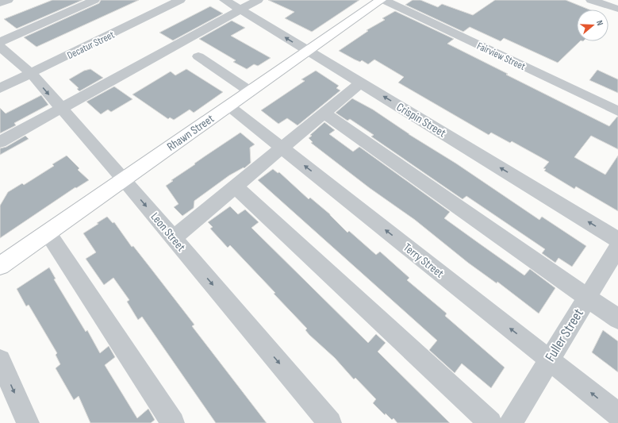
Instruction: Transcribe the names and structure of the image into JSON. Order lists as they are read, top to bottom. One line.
{"streets":{"main road":["Rhawn Street"],"street":["Decatur Street","Fairview Street","Crispin Street","Leon Street","Terry Street","Fuller Street"]},"crossings":[["Decatur Street","Leon Street"],["Crispin Street","Rhawn Street"],["Rhawn Street","Leon Street"],["Rhawn Street","Terry Street"],["Terry Street","Fuller Street"]],"north":"right"}
